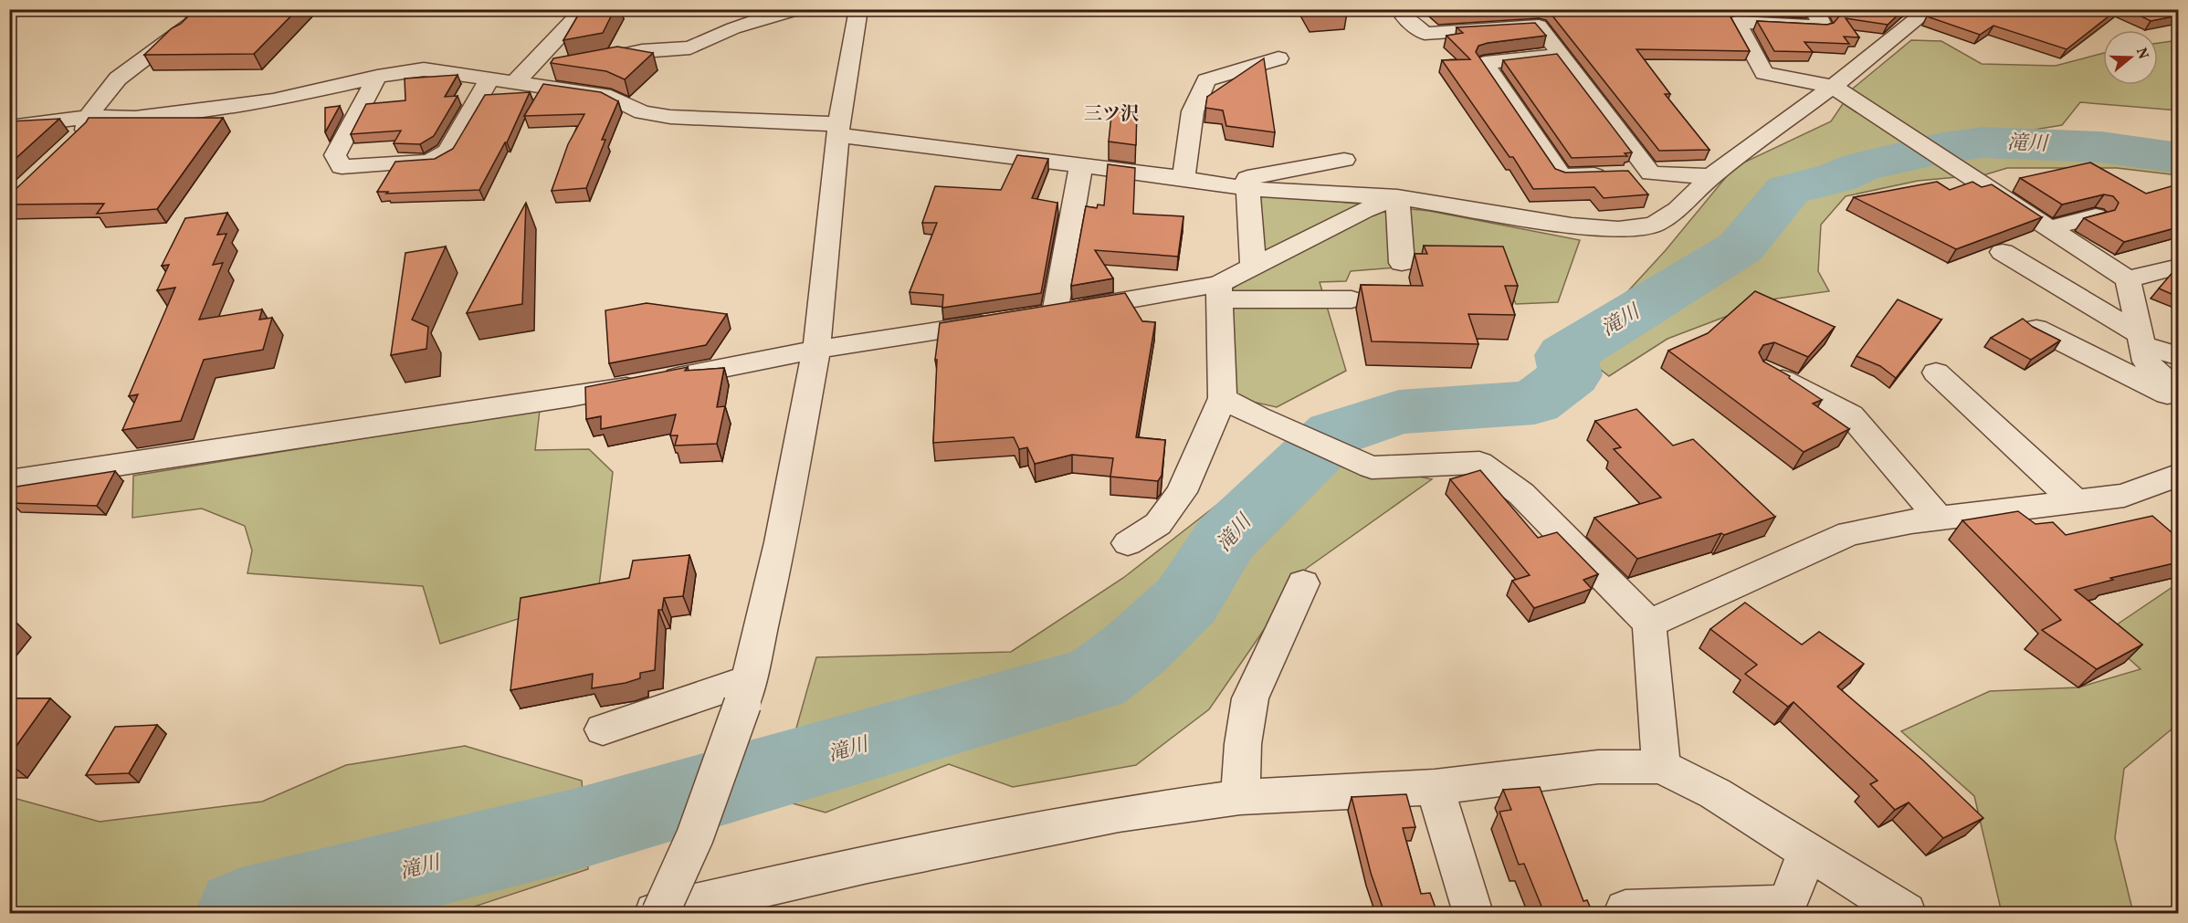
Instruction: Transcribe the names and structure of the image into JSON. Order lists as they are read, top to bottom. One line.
{"districts":["三ツ沢"],"water":["滝川"],"north":"right"}
